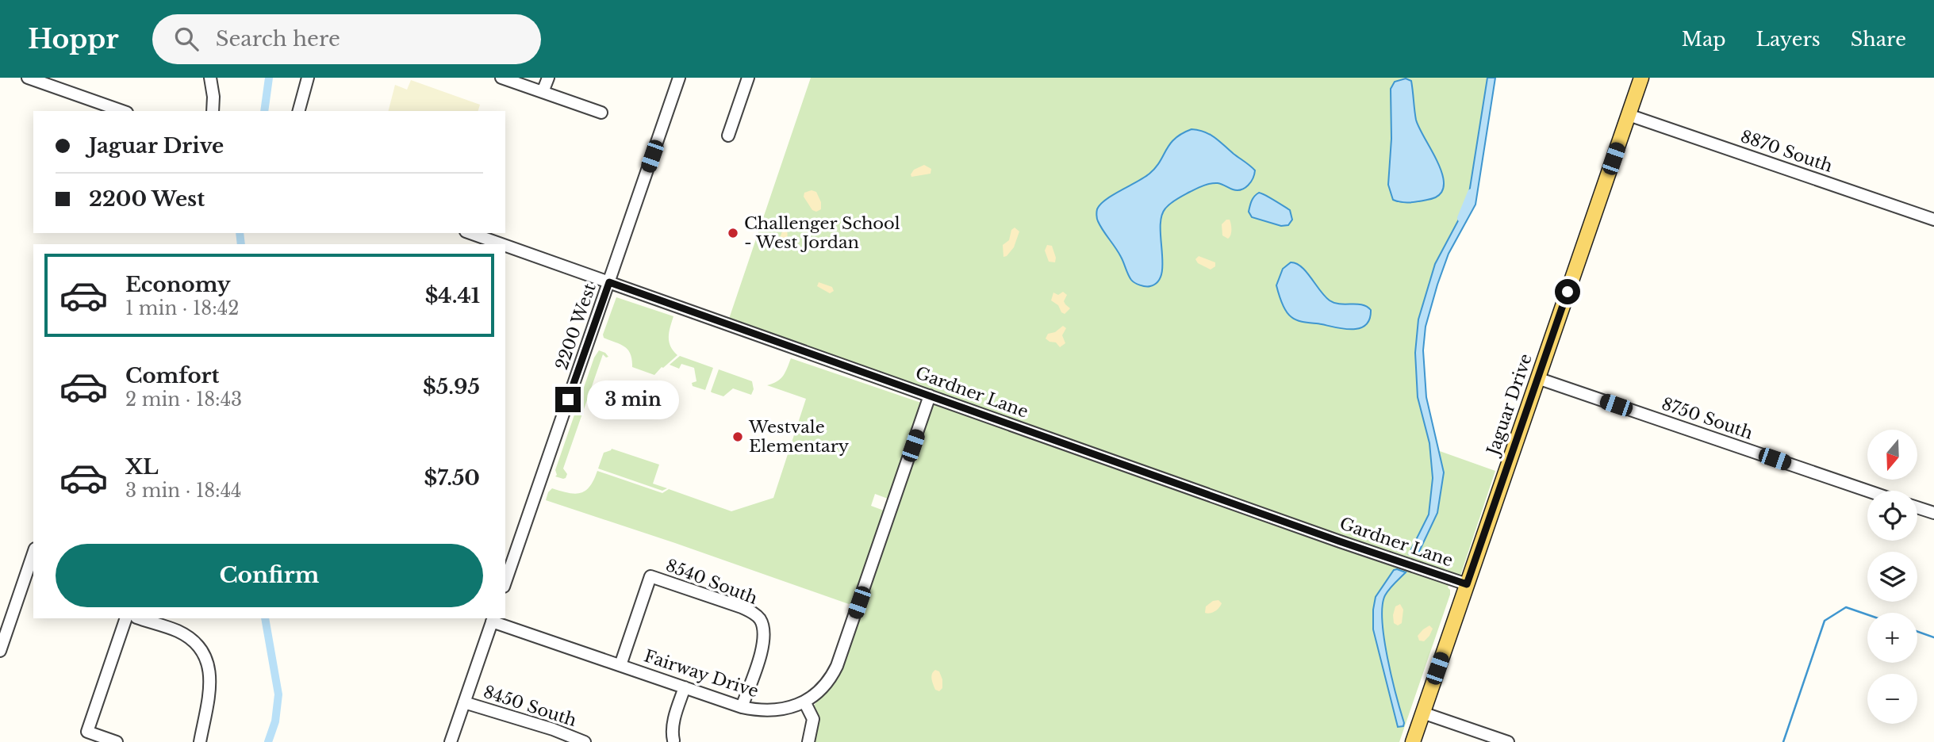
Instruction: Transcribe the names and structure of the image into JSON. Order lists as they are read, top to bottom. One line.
{"streets":{"main road":["Jaguar Drive"],"street":["8870 South","2200 West","Gardner Lane","8750 South","8540 South","Fairway Drive","8450 South"]},"crossings":[["8870 South","Jaguar Drive"],["2200 West","Gardner Lane"],["Gardner Lane","Jaguar Drive"],["Gardner Lane","Fairway Drive"],["Jaguar Drive","8750 South"],["8540 South","Fairway Drive"]],"places":["Challenger School - West Jordan","Westvale Elementary"],"north":"bottom","page":{"header":"Hoppr","search":"Search here","nav":["Map","Layers","Share"],"banner":["Jaguar Drive","2200 West"],"list":[{"name":"Economy","note":"1 min · 18:42","value":"$4.41"},{"name":"Comfort","note":"2 min · 18:43","value":"$5.95"},{"name":"XL","note":"3 min · 18:44","value":"$7.50"}],"bubble":"3 min","map_buttons":["+","−"],"buttons":"Confirm"}}
